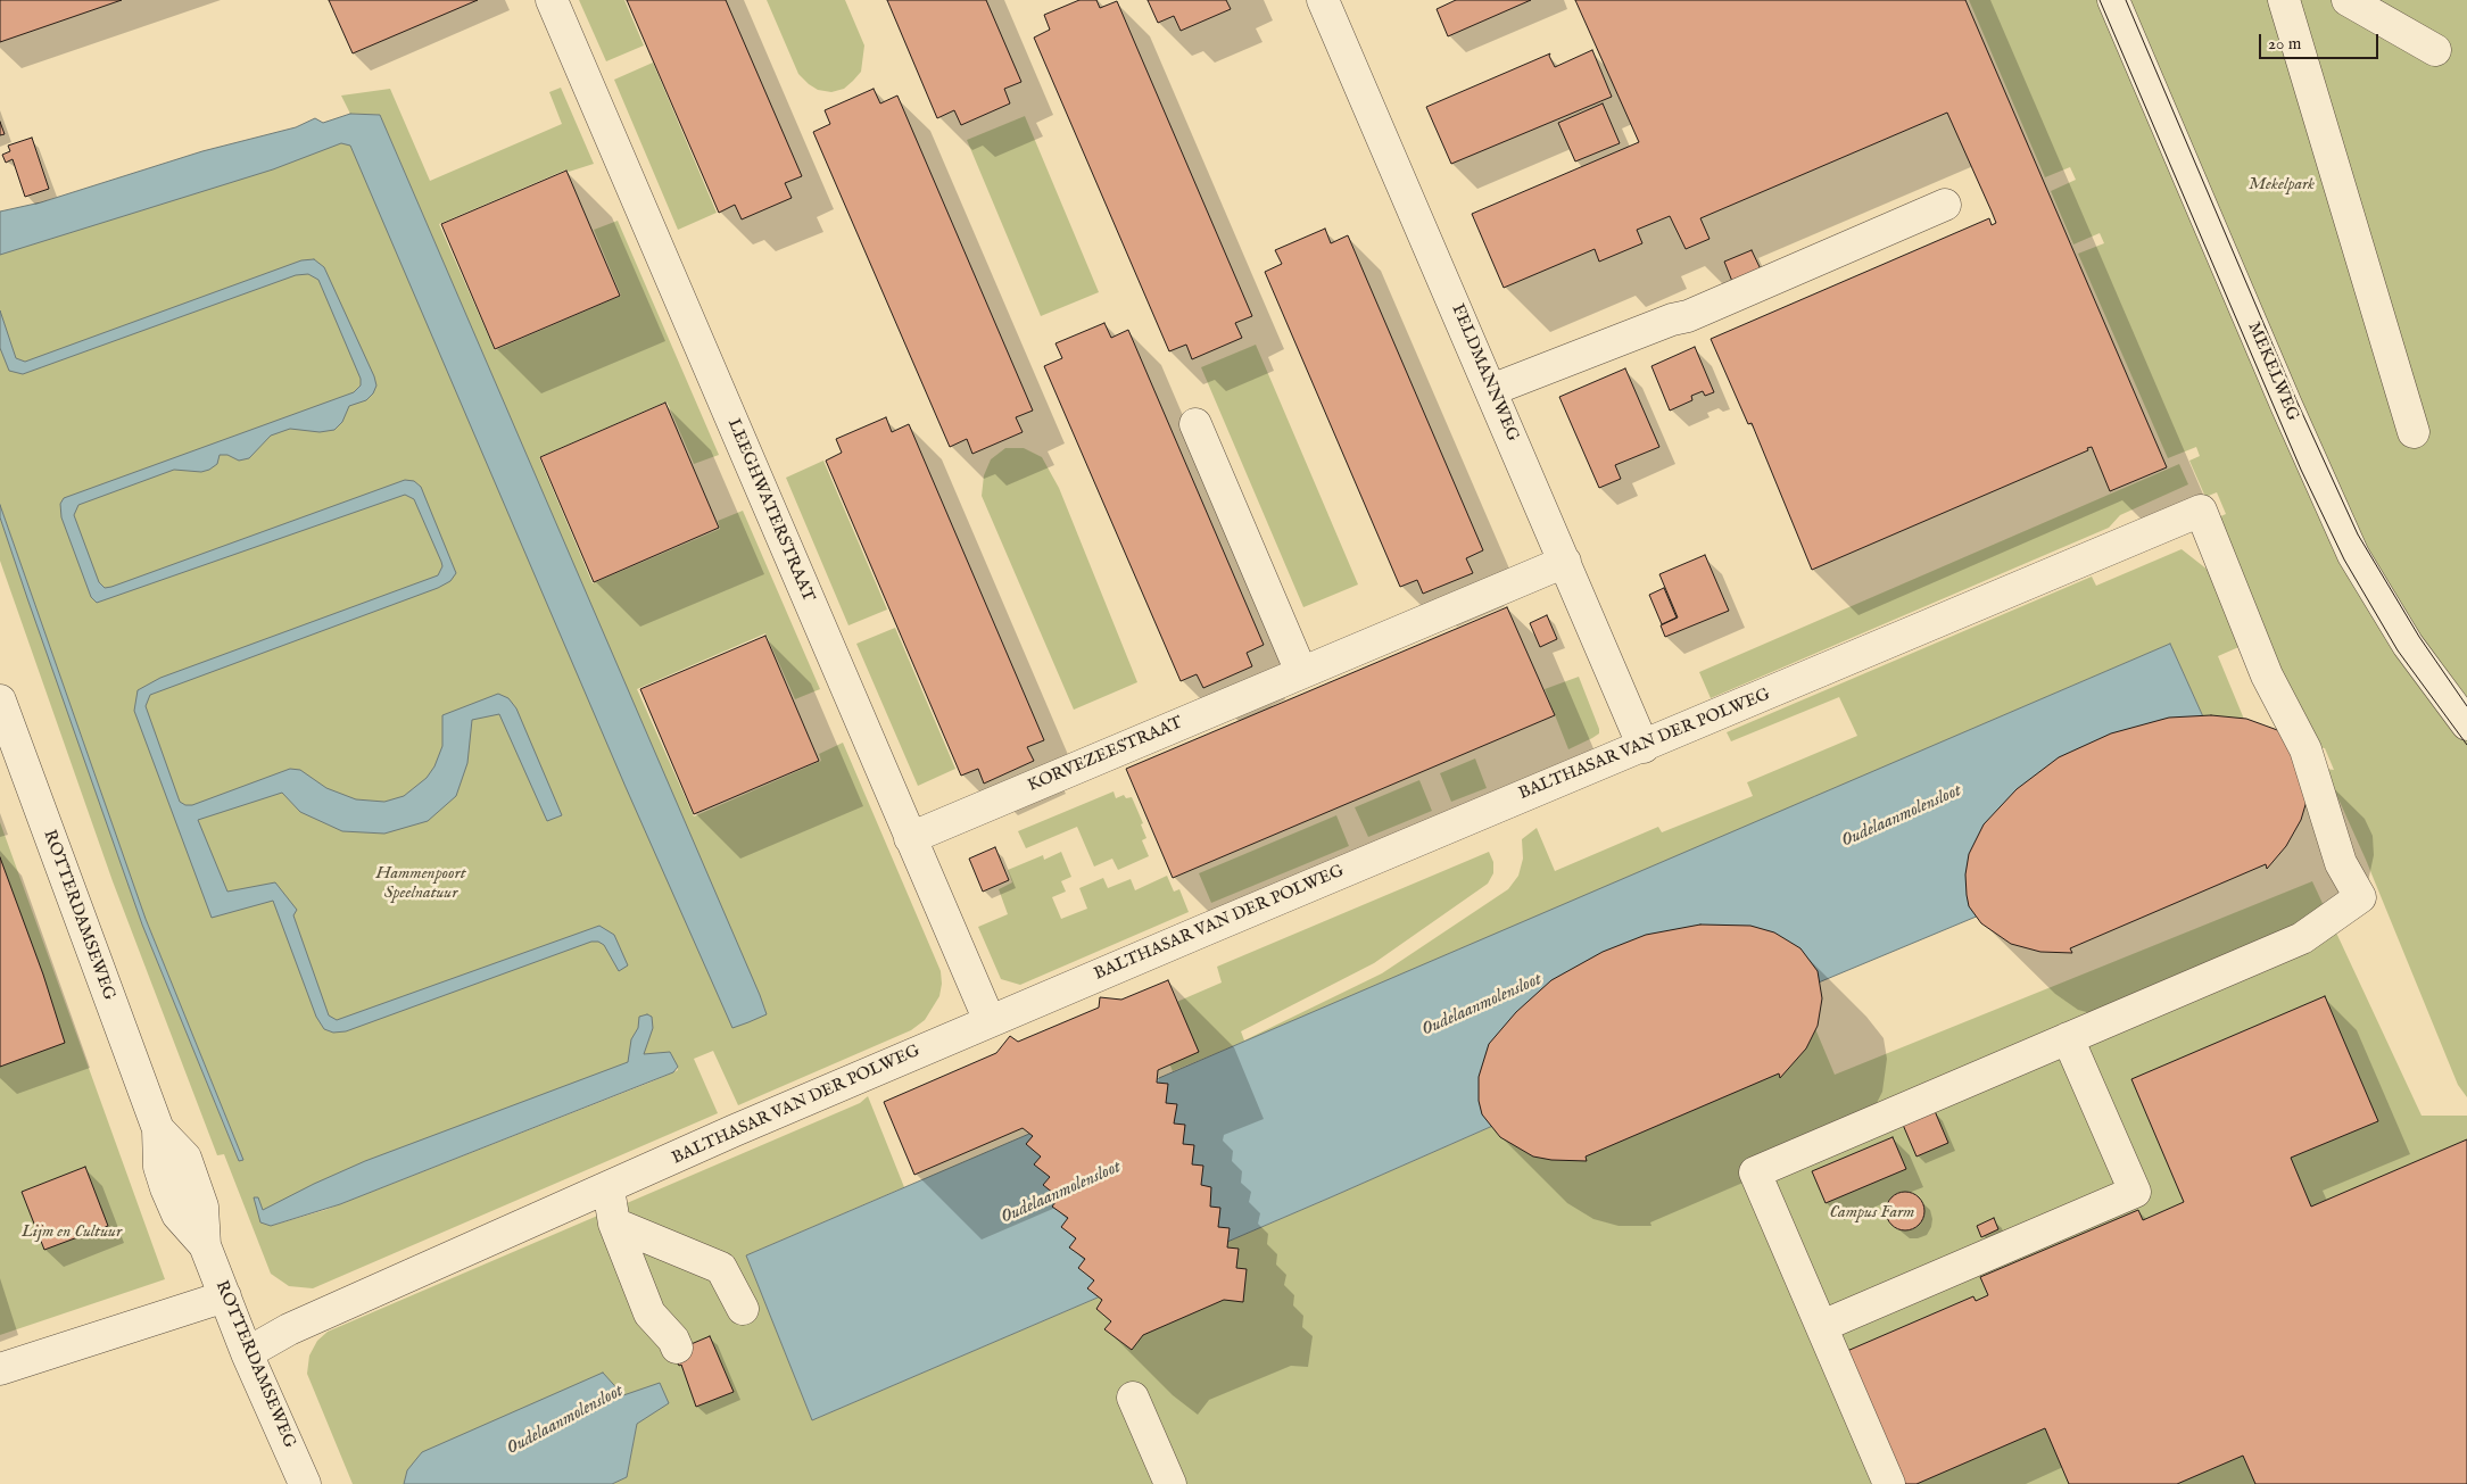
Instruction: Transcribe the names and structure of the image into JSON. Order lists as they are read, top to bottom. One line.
{"streets":{"street":["MEKELWEG","FELDMANNWEG","LEEGHWATERSTRAAT","BALTHASAR VAN DER POLWEG","KORVEZEESTRAAT","ROTTERDAMSEWEG"]},"crossings":[["FELDMANNWEG","BALTHASAR VAN DER POLWEG"],["FELDMANNWEG","KORVEZEESTRAAT"],["LEEGHWATERSTRAAT","BALTHASAR VAN DER POLWEG"],["LEEGHWATERSTRAAT","KORVEZEESTRAAT"],["BALTHASAR VAN DER POLWEG","ROTTERDAMSEWEG"]],"water":["Oudelaanmolensloot"],"parks":["Mekelpark","Hammenpoort Speelnatuur","Campus Farm","Lijm en Cultuur"],"scale_bar":"20 m"}
